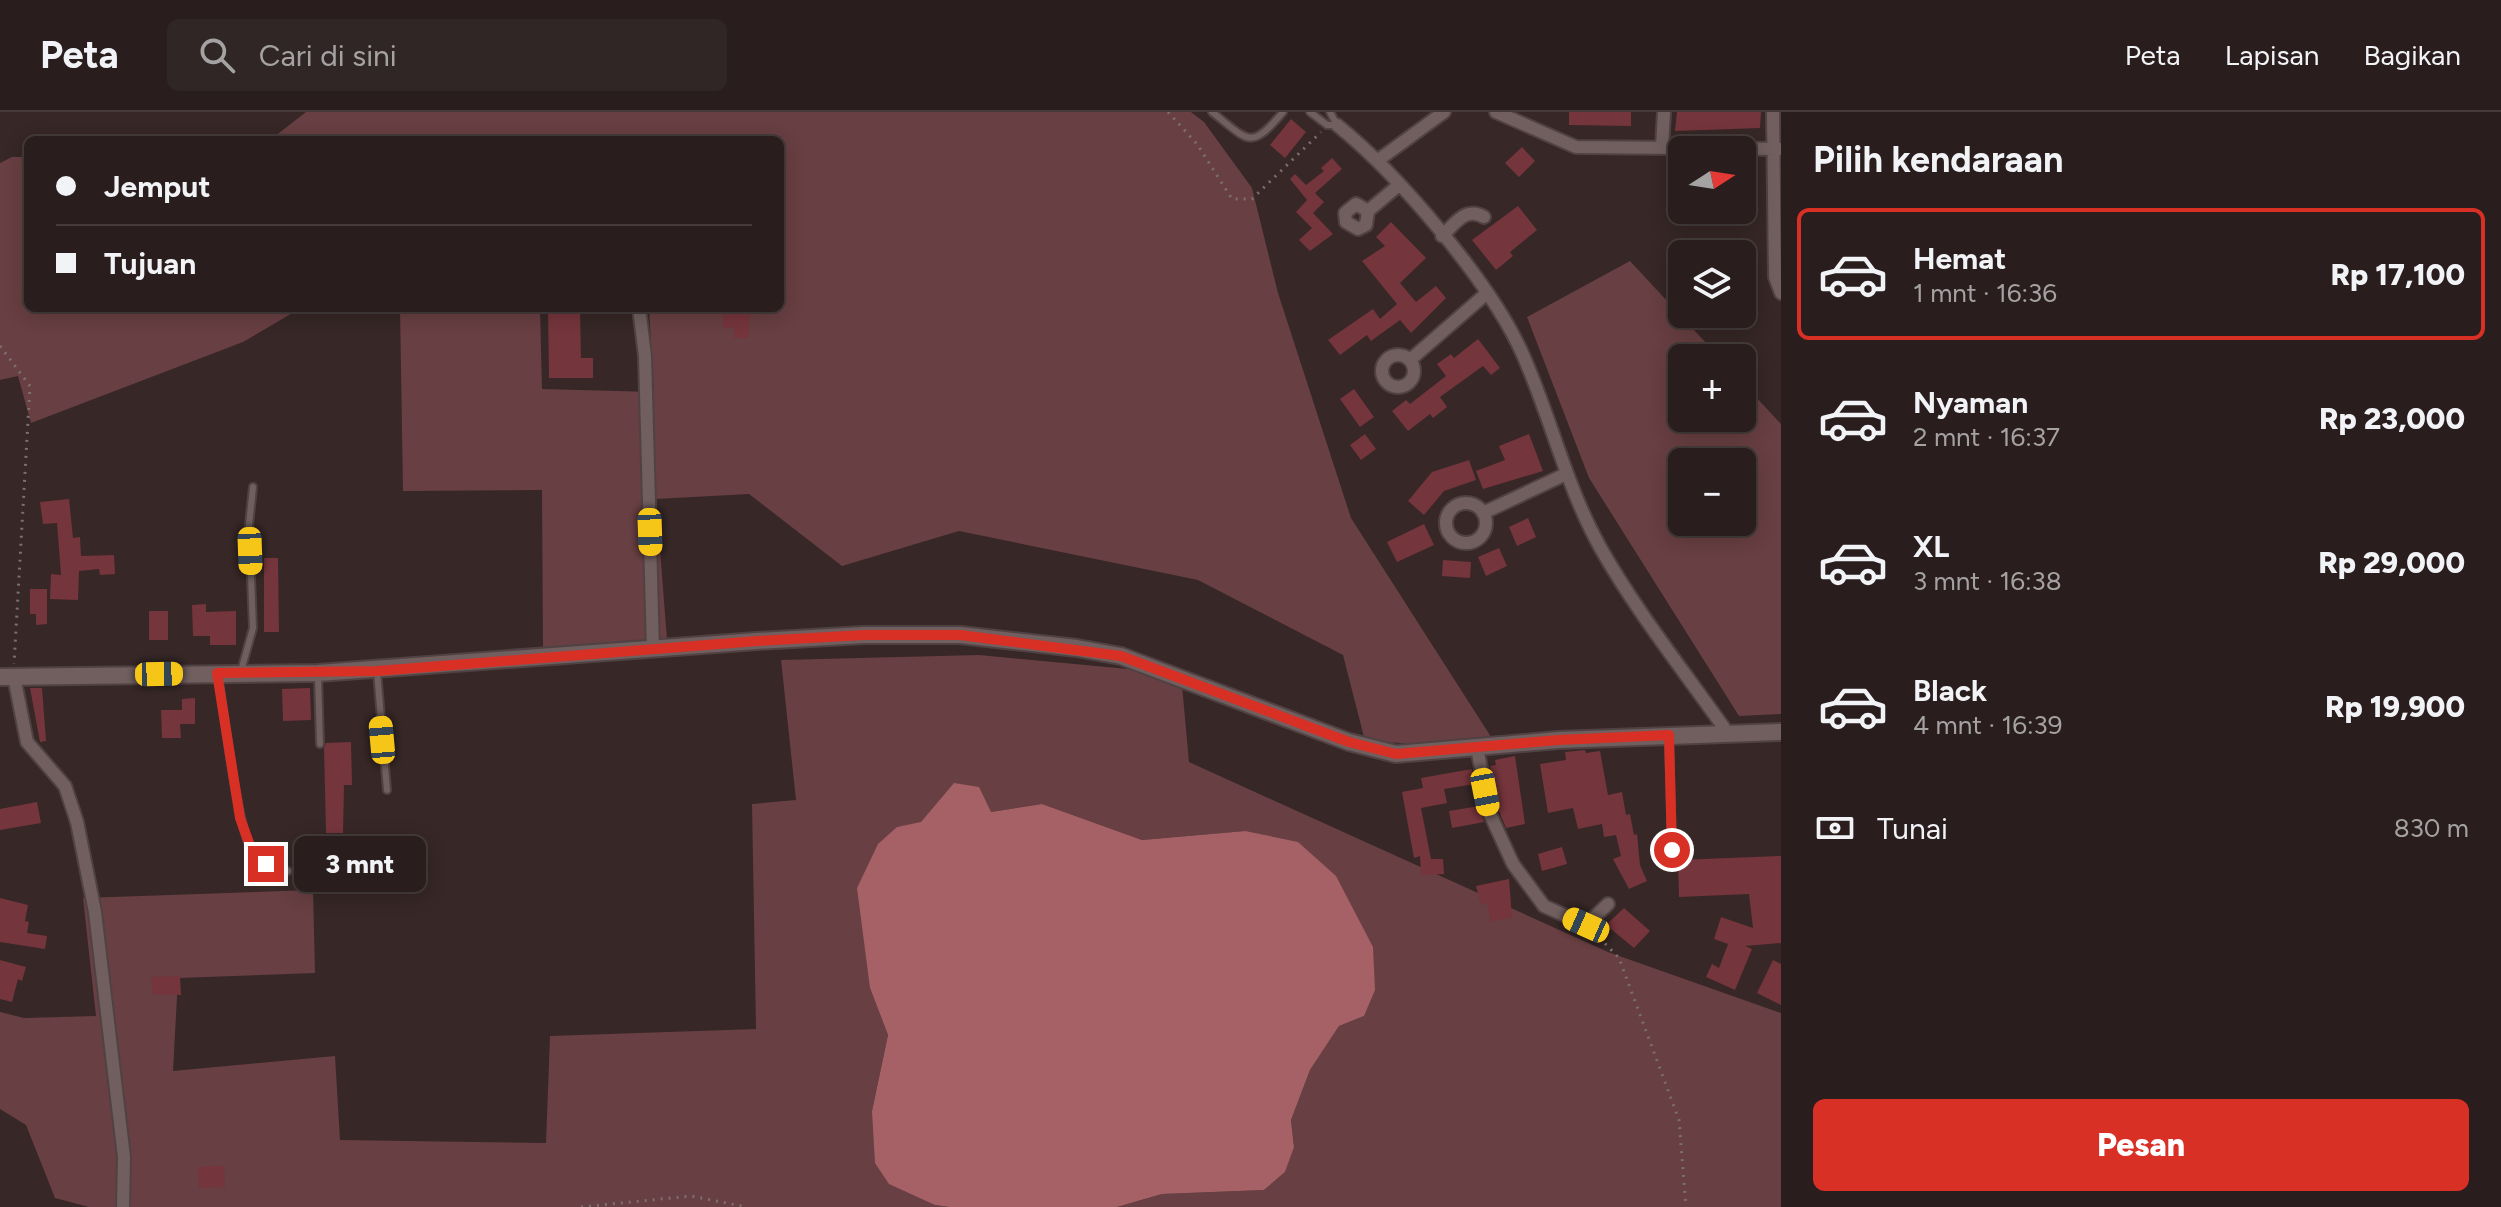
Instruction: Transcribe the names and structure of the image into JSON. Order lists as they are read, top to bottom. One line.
{"north":"right","page":{"header":"Peta","search":"Cari di sini","nav":["Peta","Lapisan","Bagikan"],"heading":"Pilih kendaraan","map_buttons":["+","−"],"banner":["Jemput","Tujuan"],"list":[{"name":"Hemat","note":"1 mnt · 16:36","value":"Rp 17,100"},{"name":"Nyaman","note":"2 mnt · 16:37","value":"Rp 23,000"},{"name":"XL","note":"3 mnt · 16:38","value":"Rp 29,000"},{"name":"Black","note":"4 mnt · 16:39","value":"Rp 19,900"}],"pay":["Tunai","830 m"],"bubble":"3 mnt","buttons":"Pesan"}}
